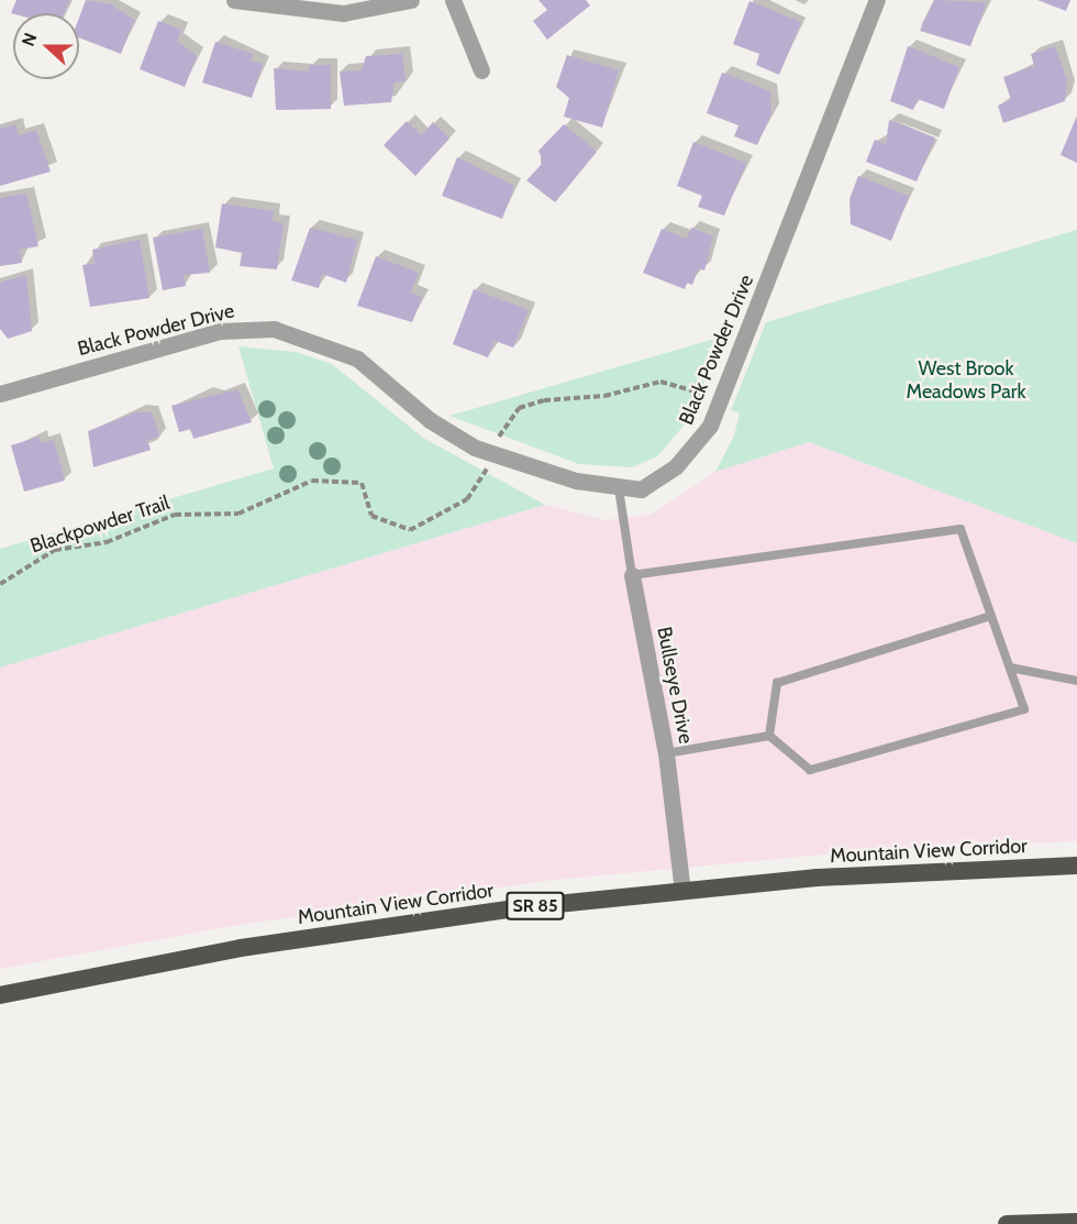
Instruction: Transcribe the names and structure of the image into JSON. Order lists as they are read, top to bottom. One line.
{"streets":{"highway":["Mountain View Corridor","SR 85"],"street":["Black Powder Drive","Bullseye Drive"],"path":["Blackpowder Trail"]},"crossings":[["Black Powder Drive","Blackpowder Trail"],["Black Powder Drive","Bullseye Drive"],["Bullseye Drive","Mountain View Corridor"]],"parks":["West Brook Meadows Park"],"north":"left"}
